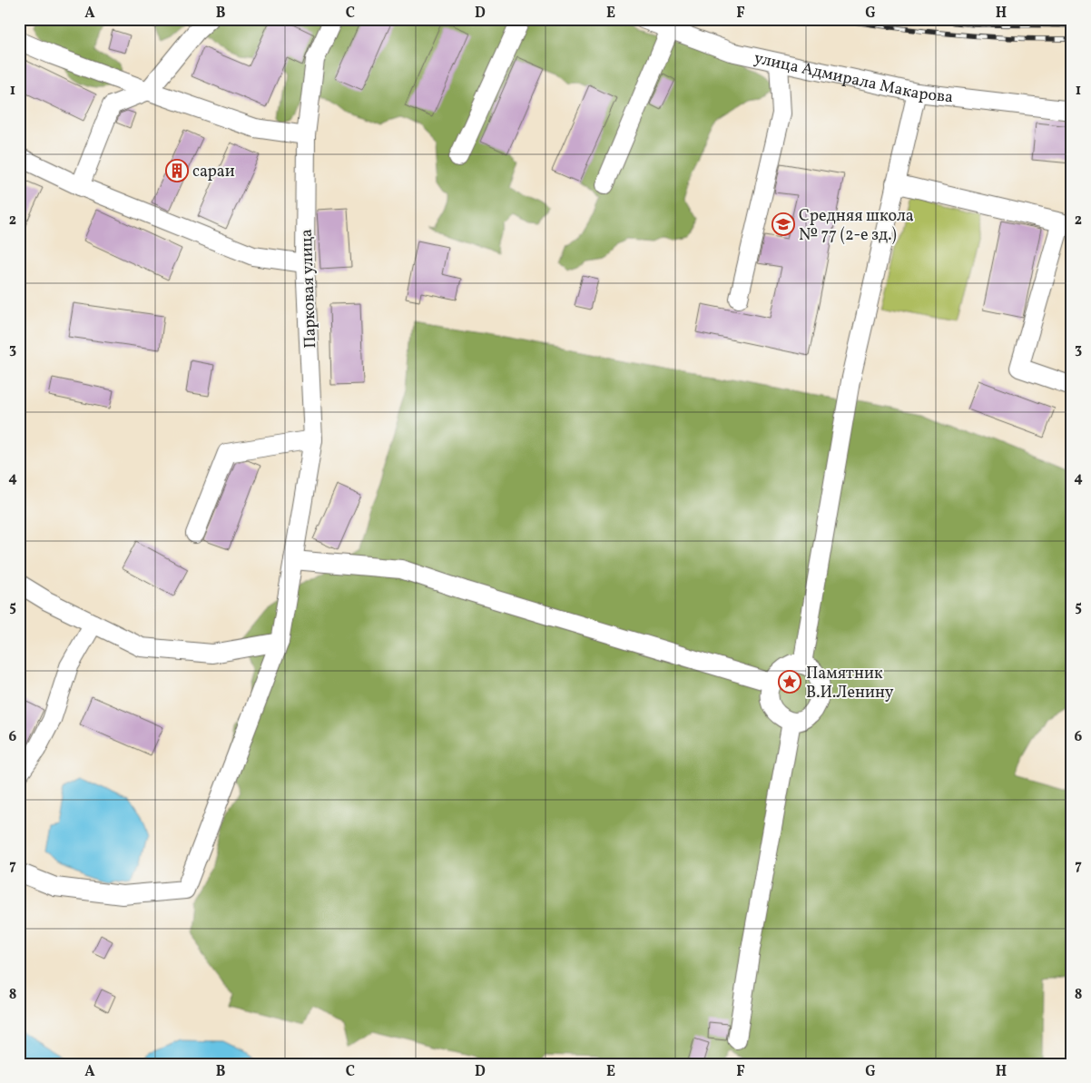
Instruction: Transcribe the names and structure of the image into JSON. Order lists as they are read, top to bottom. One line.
{"streets":{"street":["улица Адмирала Макарова","Парковая улица"]},"places":{"building":["сараи"],"school or university":["Средняя школа № 77 (2-е зд.)"],"place":["Памятник В.И.Ленину"]},"grid":{"columns":["A","B","C","D","E","F","G","H"],"rows":["1","2","3","4","5","6","7","8"]}}
